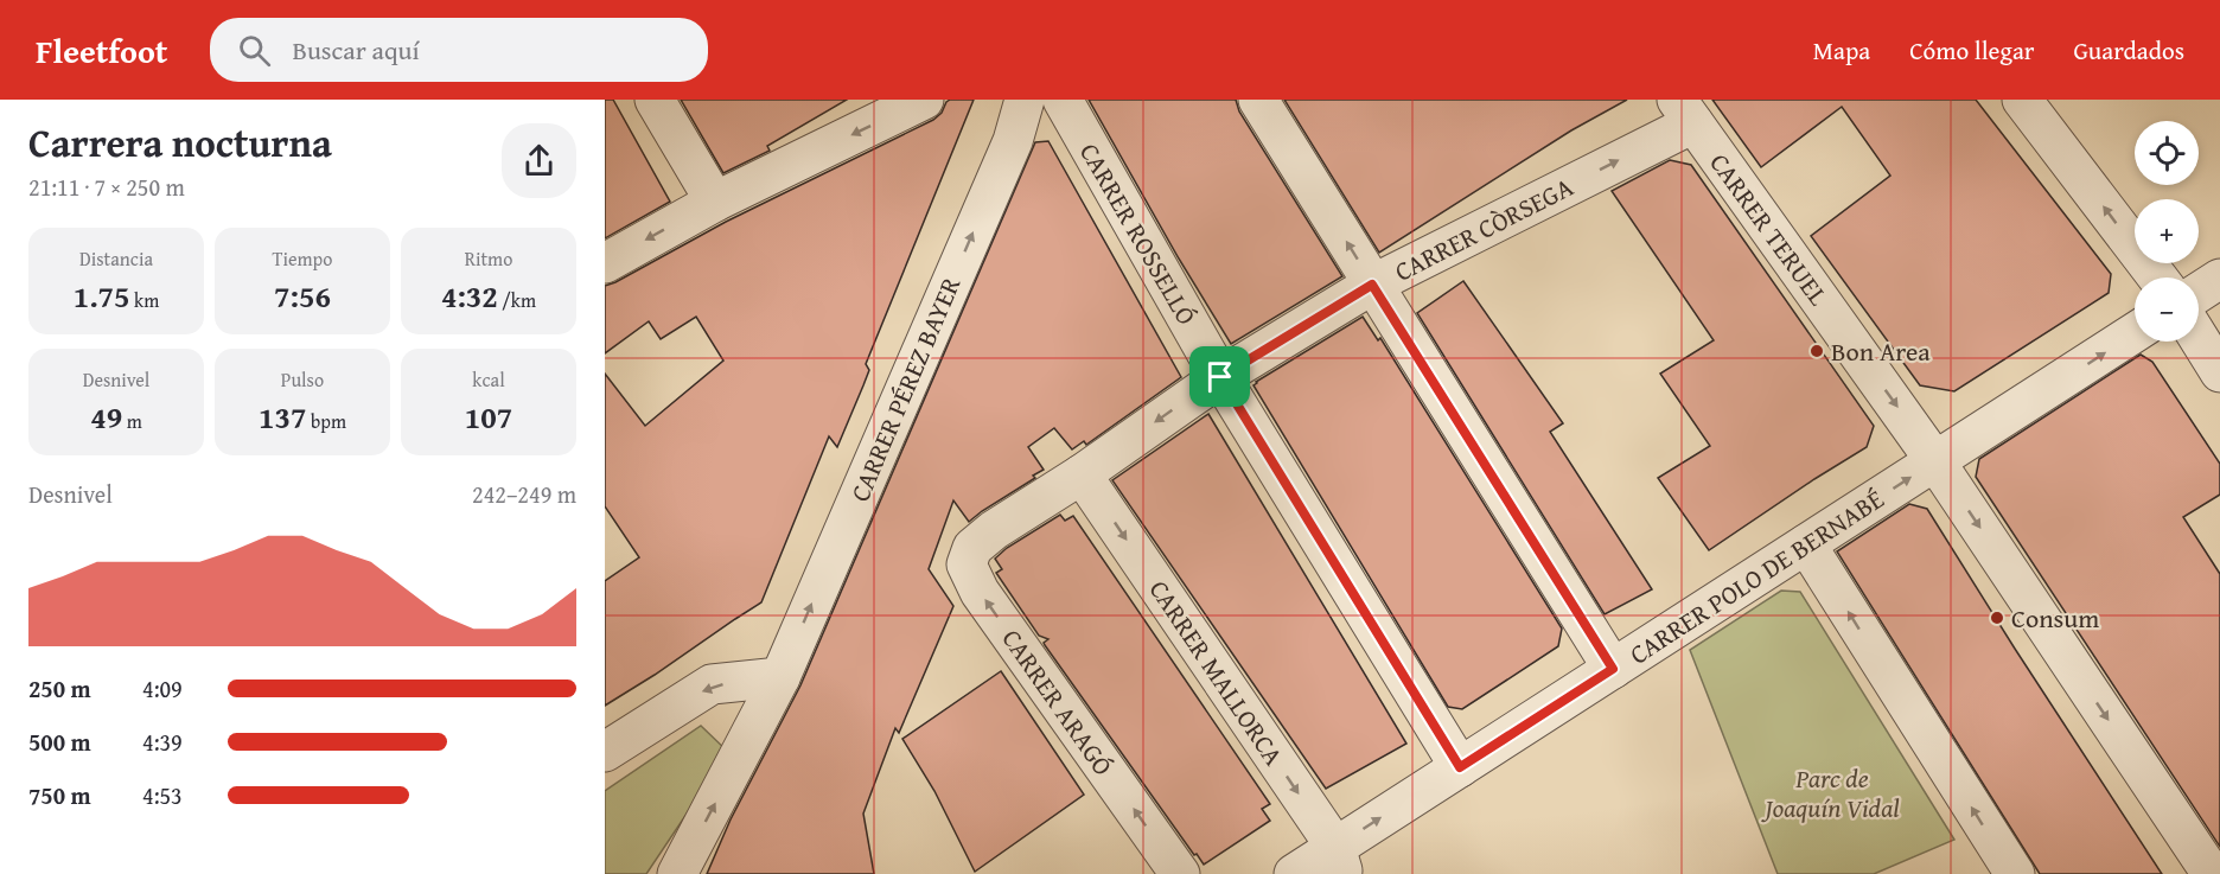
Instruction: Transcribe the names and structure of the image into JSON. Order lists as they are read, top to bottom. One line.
{"streets":{"street":["CARRER CÒRSEGA","CARRER TERUEL","CARRER ROSSELLÓ","CARRER PÉREZ BAYER","CARRER POLO DE BERNABÉ","CARRER MALLORCA","CARRER ARAGÓ"]},"crossings":[["CARRER CÒRSEGA","CARRER TERUEL"],["CARRER CÒRSEGA","CARRER ROSSELLÓ"],["CARRER CÒRSEGA","CARRER MALLORCA"],["CARRER CÒRSEGA","CARRER ARAGÓ"],["CARRER TERUEL","CARRER POLO DE BERNABÉ"],["CARRER ROSSELLÓ","CARRER POLO DE BERNABÉ"],["CARRER POLO DE BERNABÉ","CARRER MALLORCA"]],"one_way":["CARRER PÉREZ BAYER","CARRER POLO DE BERNABÉ","CARRER ARAGÓ"],"parks":["Parc de Joaquín Vidal"],"places":["Bon Area","Consum"],"page":{"header":"Fleetfoot","search":"Buscar aquí","nav":["Mapa","Cómo llegar","Guardados"],"heading":["Carrera nocturna","21:11 · 7 × 250 m"],"map_buttons":["+","−"],"stats":[["Distancia","1.75 km"],["Tiempo","7:56"],["Ritmo","4:32 /km"],["Desnivel","49 m"],["Pulso","137 bpm"],["kcal","107"]],"chart":["Desnivel","242–249 m"],"list":[{"name":"250 m","note":"4:09"},{"name":"500 m","note":"4:39"},{"name":"750 m","note":"4:53"}]}}
